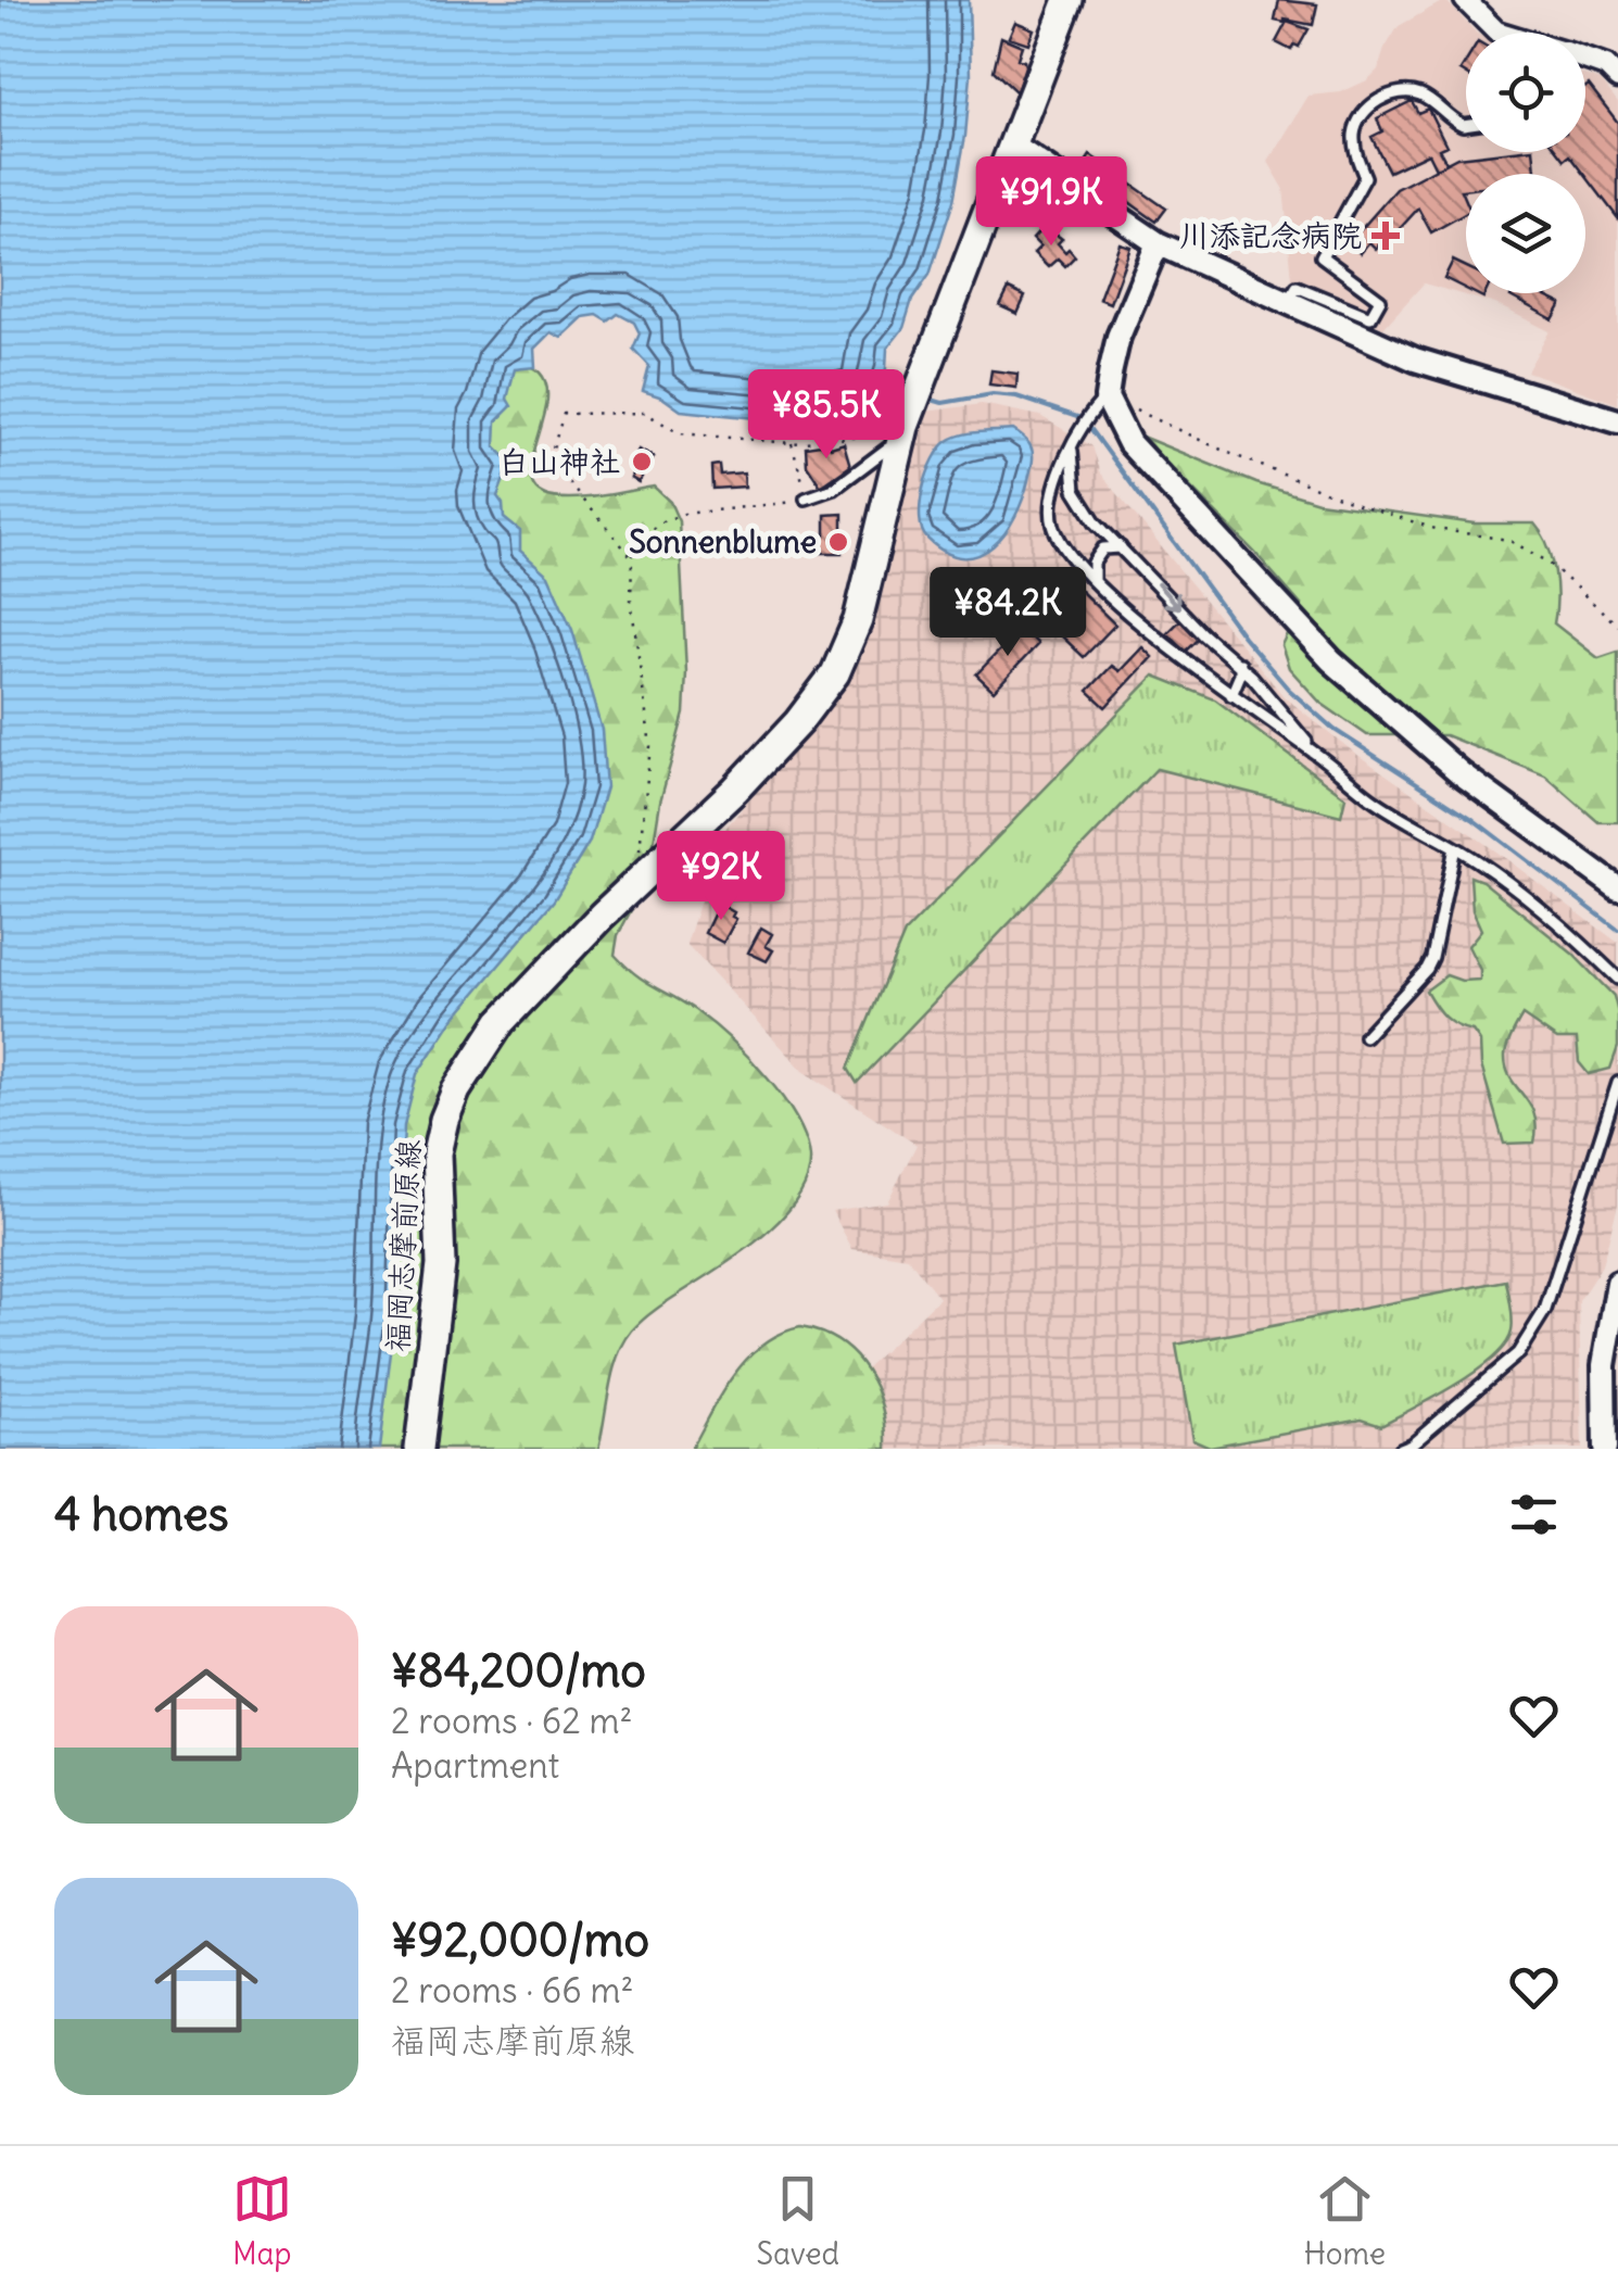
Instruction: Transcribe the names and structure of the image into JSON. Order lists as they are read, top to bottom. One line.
{"streets":{"main road":["福岡志摩前原線"]},"places":{"health":["川添記念病院"],"other":["白山神社","Sonnenblume"]},"page":{"price":["¥91.9K","¥85.5K","¥84.2K","¥92K"],"heading":"4 homes","list":[{"name":"¥84,200/mo","note":"2 rooms · 62 m² · Apartment"},{"name":"¥92,000/mo","note":"2 rooms · 66 m² · 福岡志摩前原線"}],"tabs":["Map","Saved","Home"]}}
